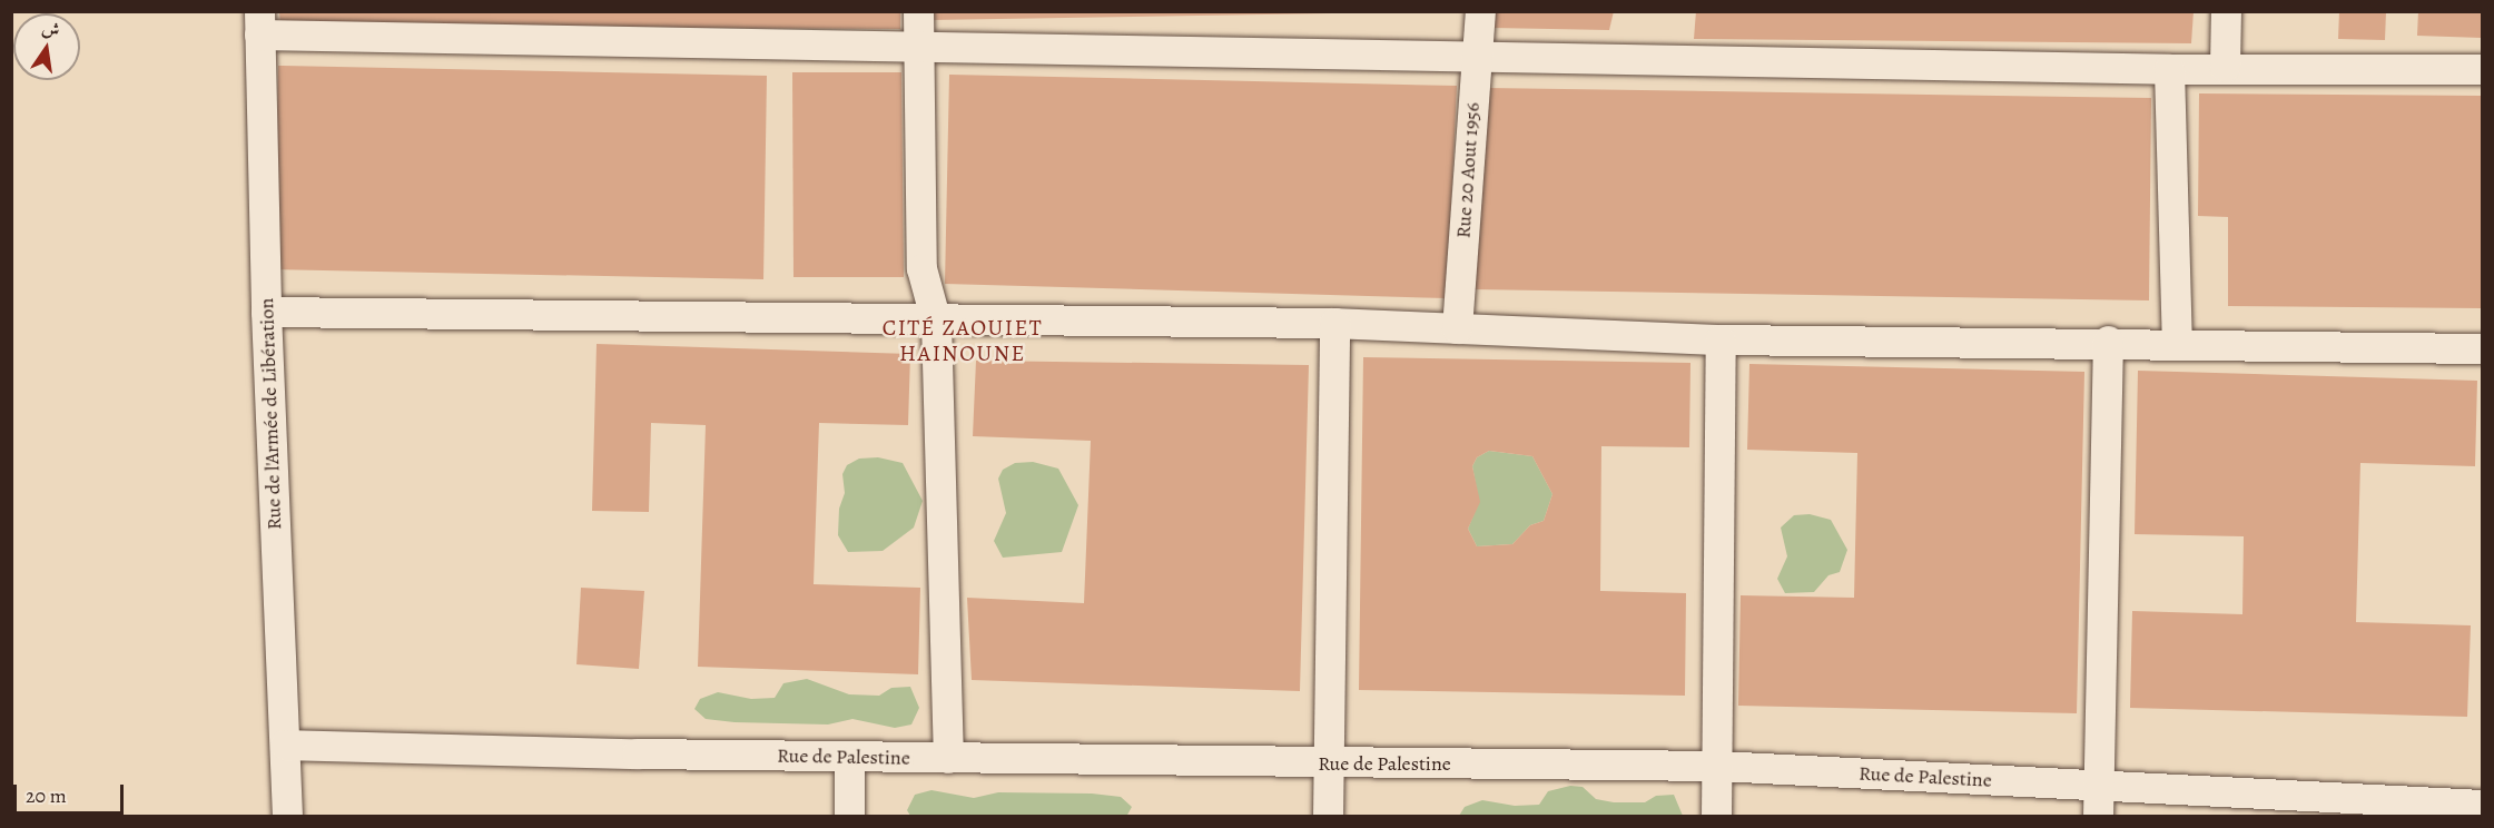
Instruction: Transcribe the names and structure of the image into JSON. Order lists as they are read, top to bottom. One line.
{"streets":{"street":["Rue 20 Aout 1956","Rue de l'Armée de Libération","Rue de Palestine"]},"crossings":[["Rue de l'Armée de Libération","Rue de Palestine"]],"districts":["CITÉ ZAOUIET HAINOUNE"],"scale_bar":"20 m","north":"top"}
